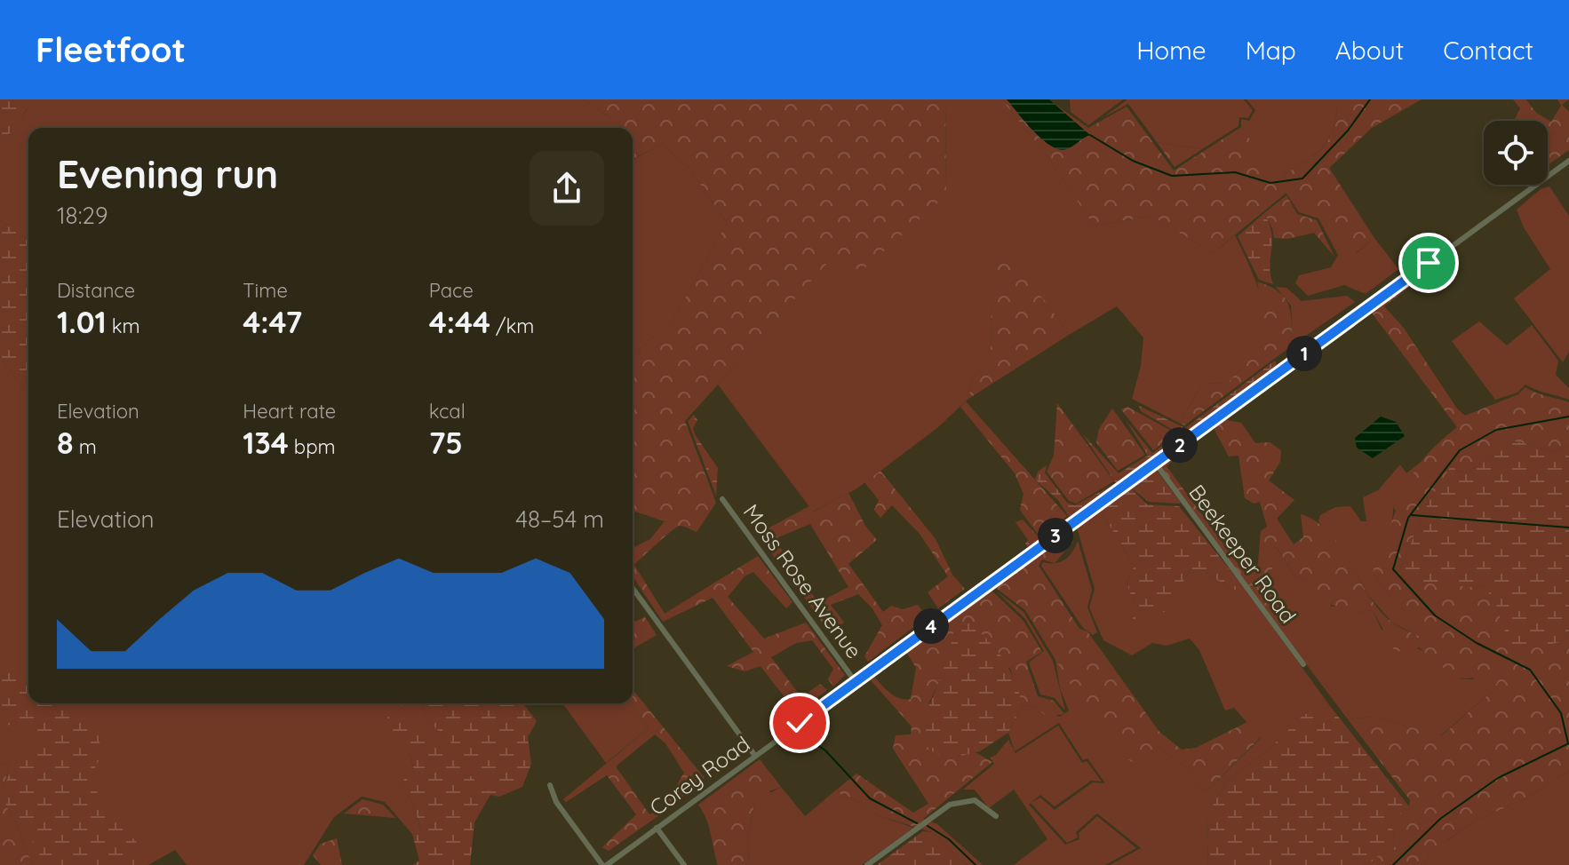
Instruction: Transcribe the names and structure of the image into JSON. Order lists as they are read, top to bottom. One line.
{"streets":{"street":["Beekeeper Road","Moss Rose Avenue","Corey Road"]},"crossings":[["Beekeeper Road","Corey Road"],["Moss Rose Avenue","Corey Road"]],"page":{"header":"Fleetfoot","nav":["Home","Map","About","Contact"],"heading":["Evening run","18:29"],"stats":[["Distance","1.01 km"],["Time","4:47"],["Pace","4:44 /km"],["Elevation","8 m"],["Heart rate","134 bpm"],["kcal","75"]],"pins":["1","2","3","4"],"chart":["Elevation","48–54 m"]}}
